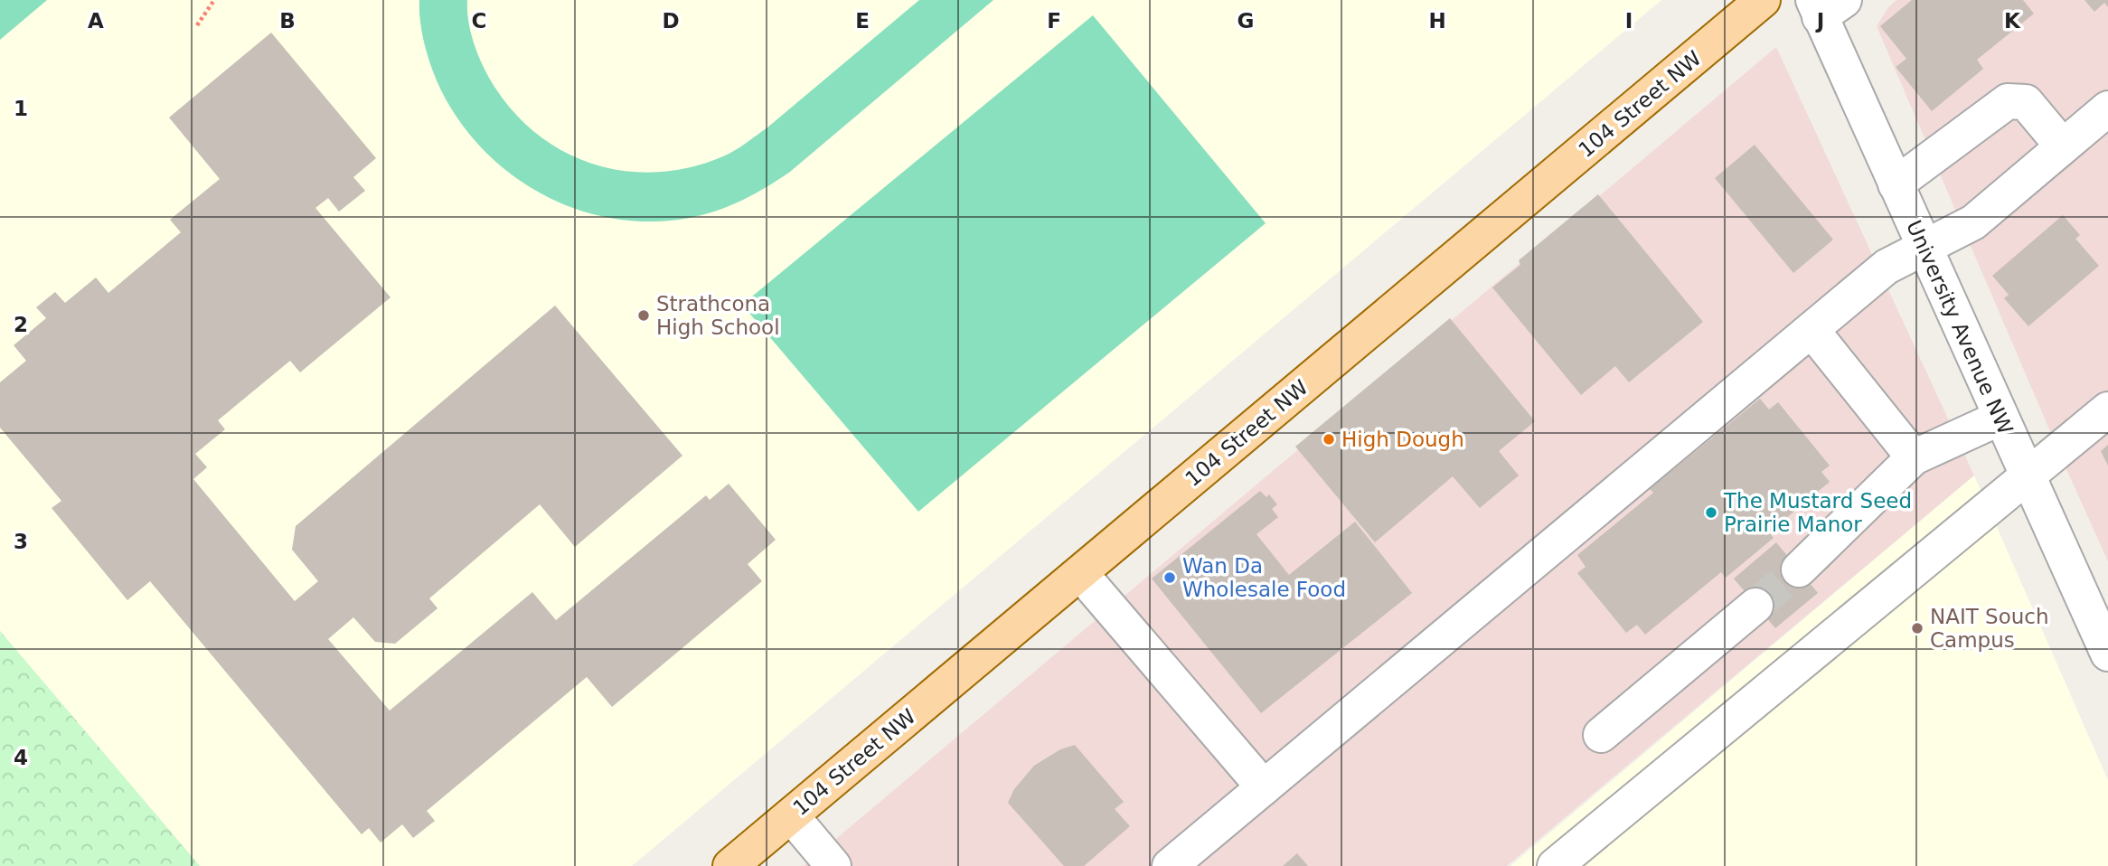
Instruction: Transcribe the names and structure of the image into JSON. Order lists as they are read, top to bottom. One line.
{"streets":{"main road":["104 Street NW"],"street":["University Avenue NW"]},"places":["Strathcona High School","High Dough","The Mustard Seed Prairie Manor","Wan Da Wholesale Food","NAIT Souch Campus"],"grid":{"columns":["A","B","C","D","E","F","G","H","I","J","K"],"rows":["1","2","3","4"]}}
